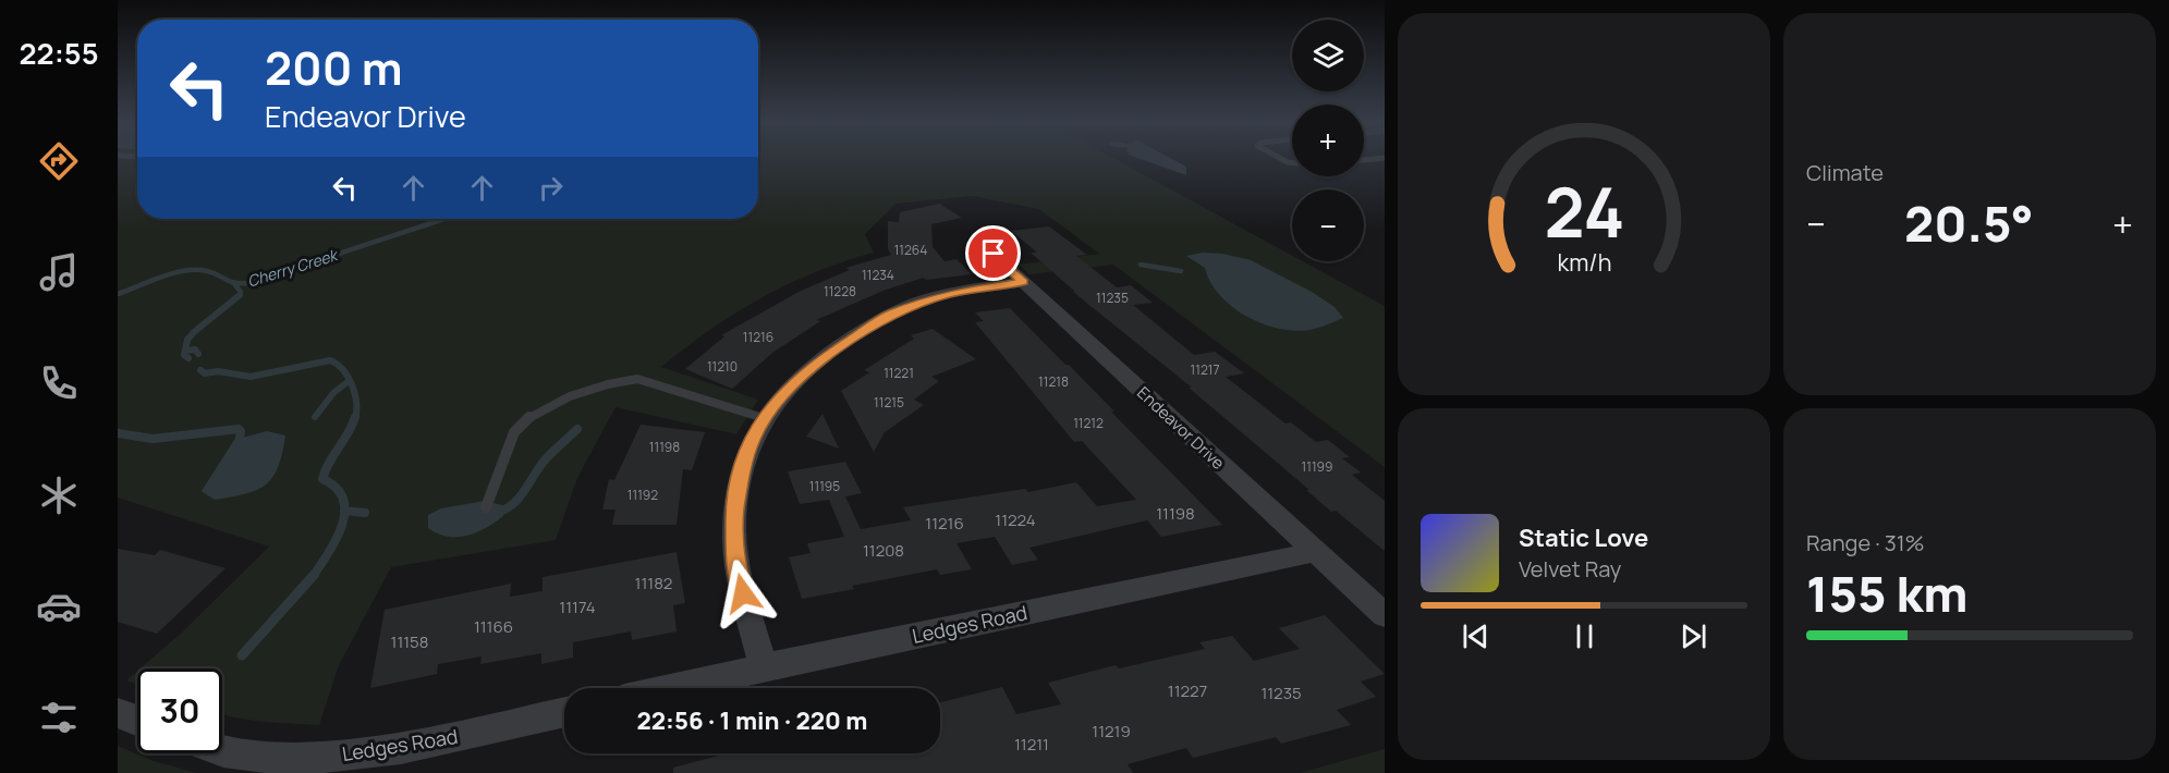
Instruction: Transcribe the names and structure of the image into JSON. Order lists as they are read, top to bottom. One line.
{"streets":{"street":["Endeavor Drive","Ledges Road"]},"crossings":[["Endeavor Drive","Ledges Road"]],"water":["Cherry Creek"],"house_numbers":["11264","11234","11228","11235","11216","11210","11217","11221","11218","11215","11212","11198","11199","11195","11192","11198","11224","11216","11208","11182","11174","11166","11158","11227","11235","11219","11211"],"page":{"tabs":"22:55","tile":["Climate",["Range · 31%","155 km"]],"map_buttons":["+","−"],"turn":["200 m","Endeavor Drive"],"heat":["−","20.5°","+"],"song":["Static Love","Velvet Ray"],"limit":"30","trip":"22:56 · 1 min · 220 m","gauge":["24","km/h"]}}
